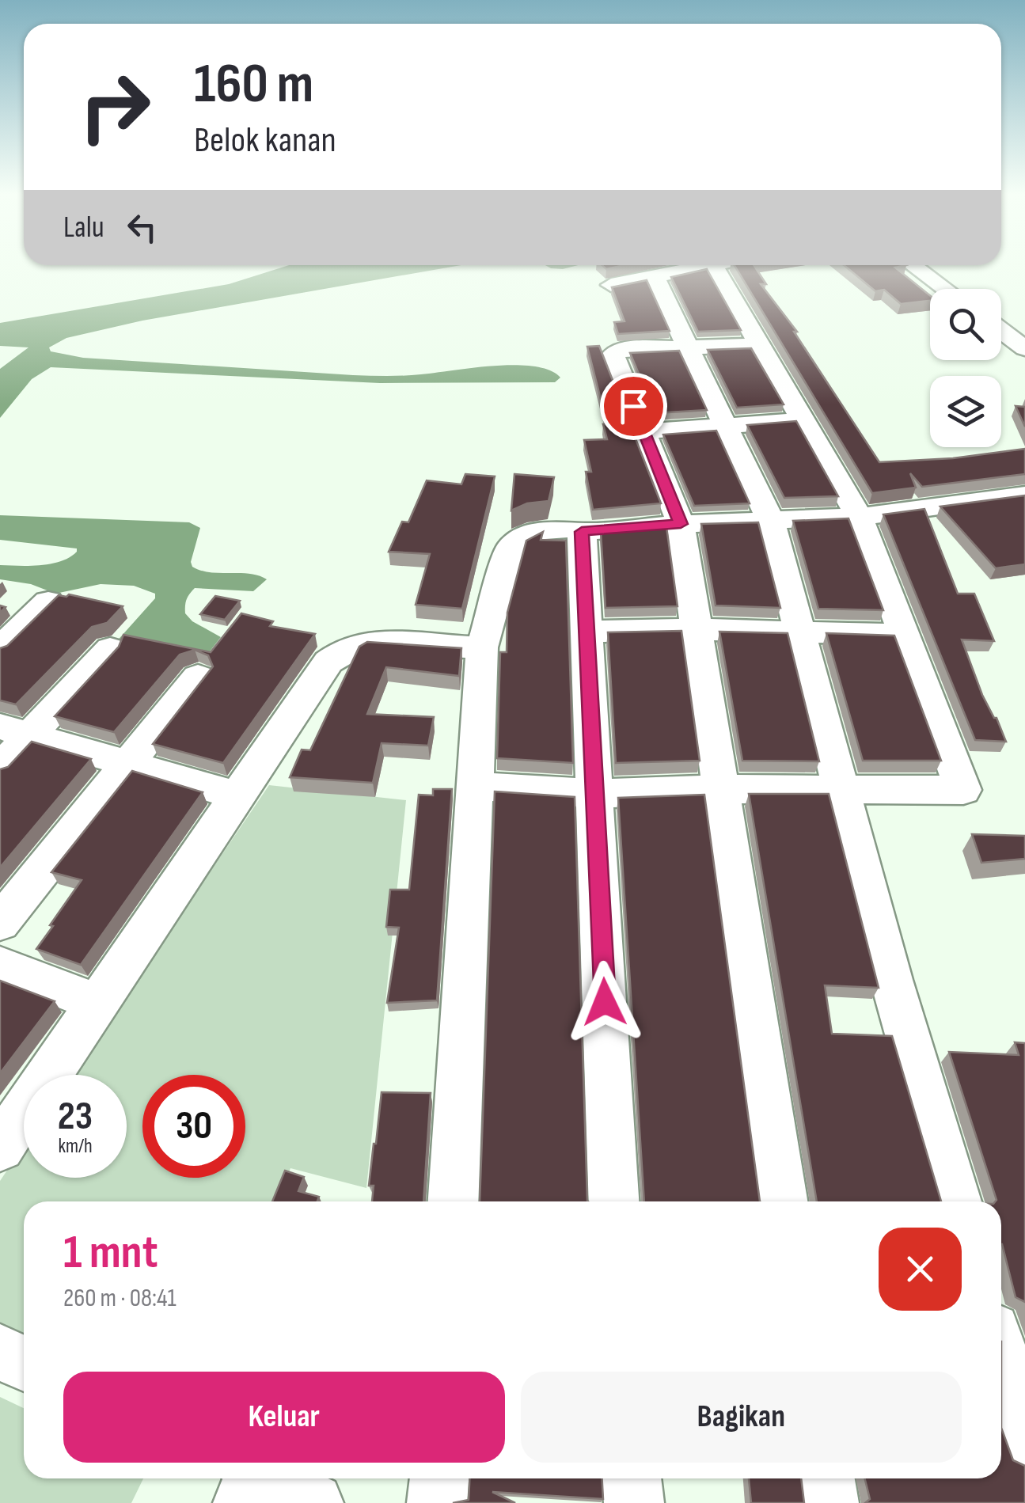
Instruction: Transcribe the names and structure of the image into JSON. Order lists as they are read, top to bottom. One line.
{"page":{"turn":["160 m","Belok kanan"],"then":"Lalu","speed":"23 km/h","limit":"30","heading":["1 mnt","260 m · 08:41"],"buttons":["Keluar","Bagikan"]}}
